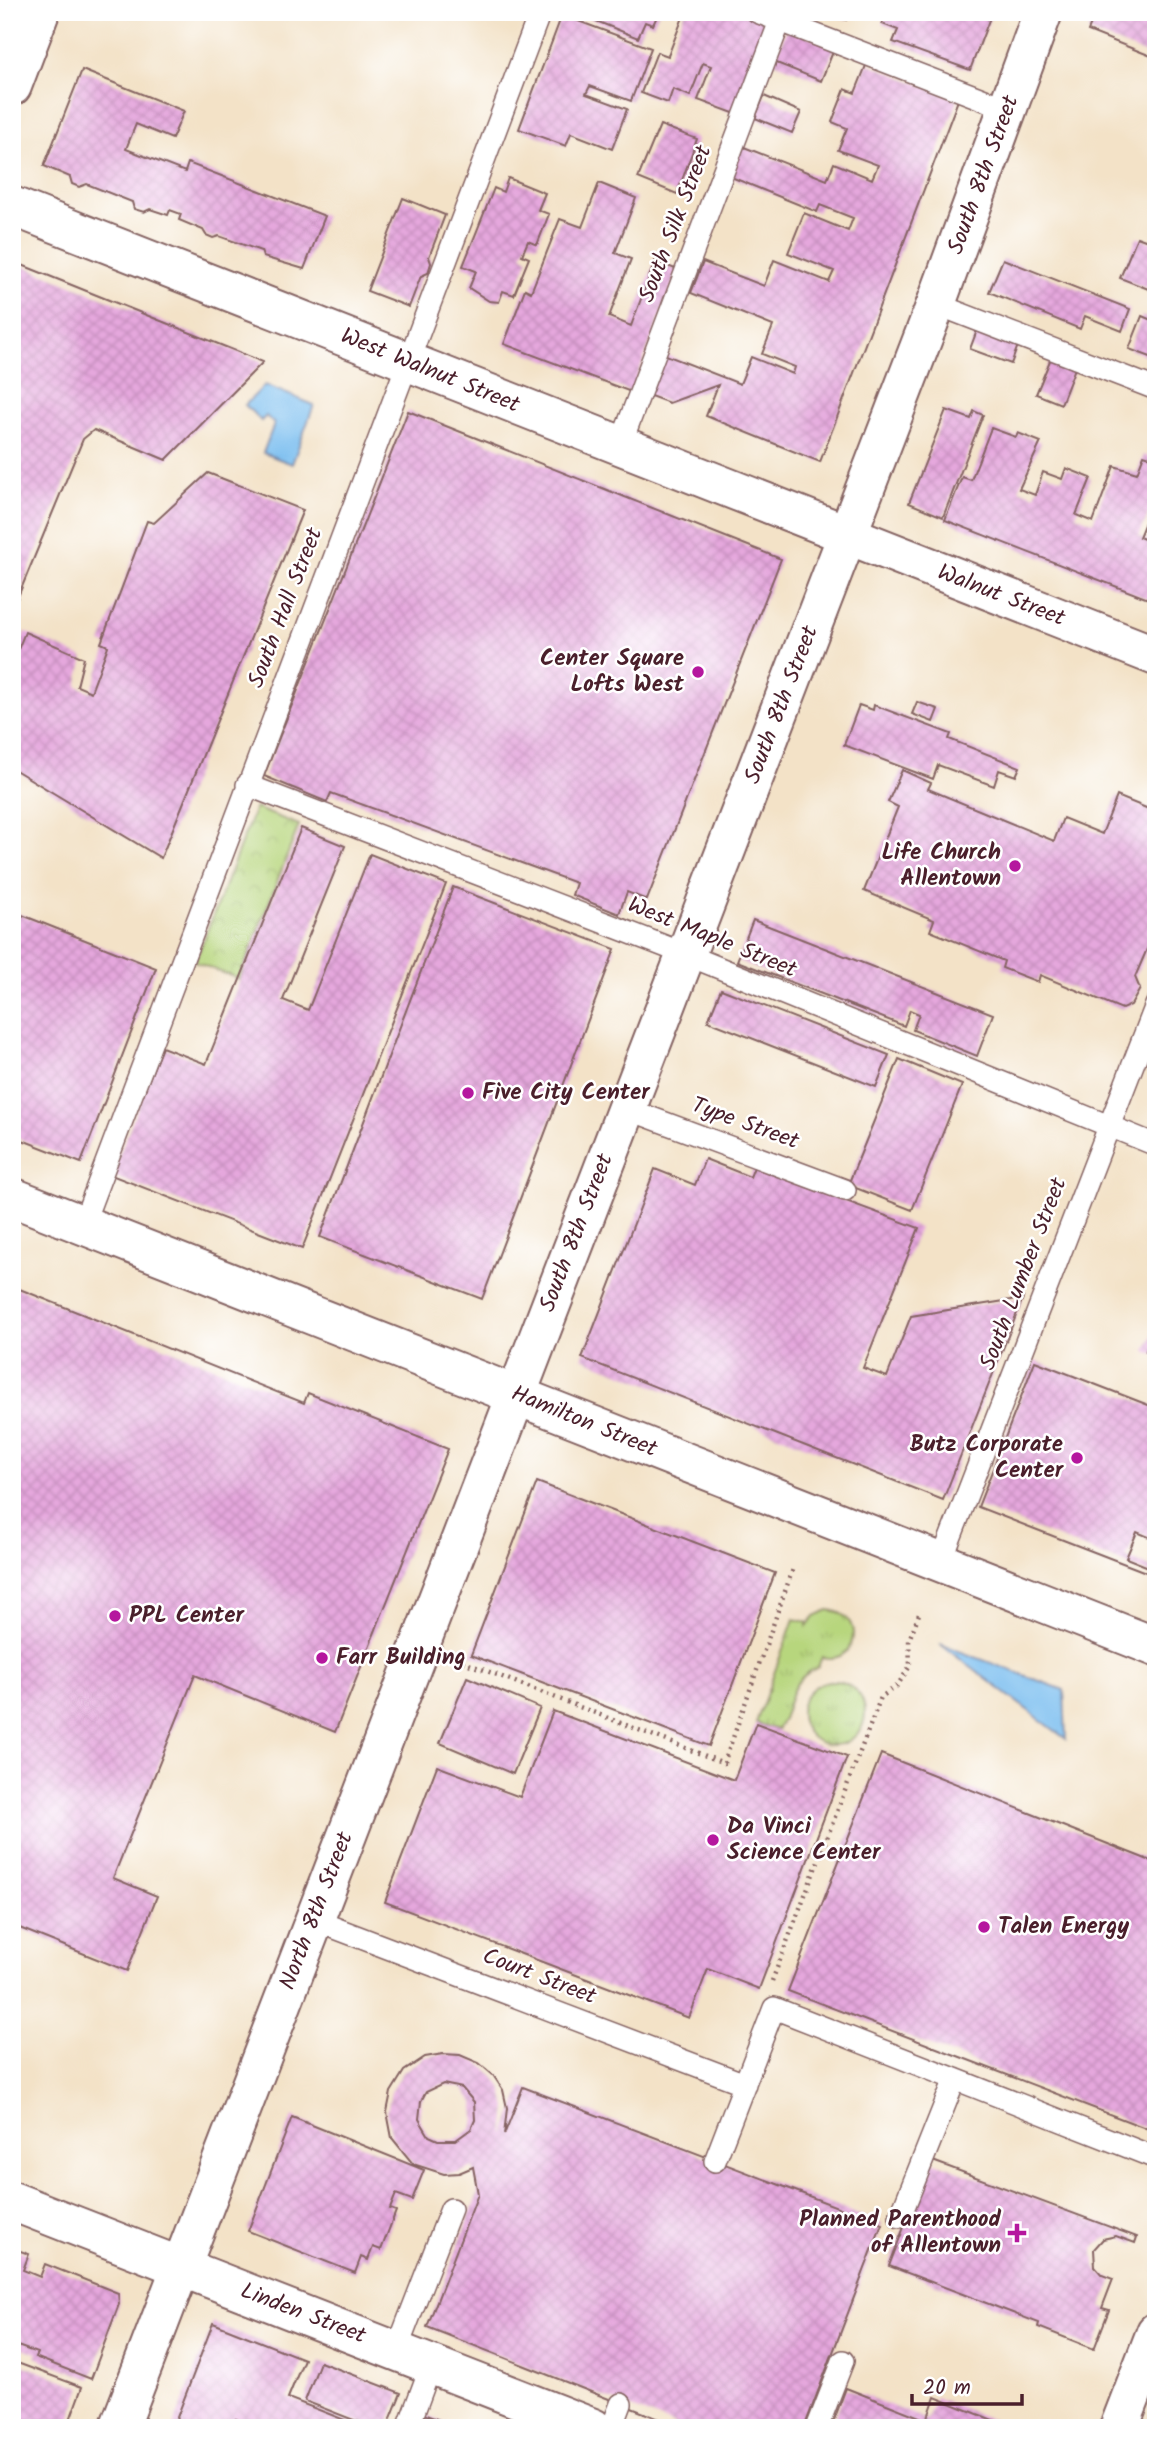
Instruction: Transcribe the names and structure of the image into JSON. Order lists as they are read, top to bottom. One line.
{"streets":{"main road":["South 8th Street","West Walnut Street","Walnut Street","Hamilton Street","North 8th Street","Linden Street"],"lane":["South Silk Street","South Hall Street","West Maple Street","Type Street","South Lumber Street","Court Street"]},"crossings":[["South 8th Street","West Walnut Street"],["South 8th Street","Walnut Street"],["South 8th Street","West Maple Street"],["South 8th Street","Type Street"],["South 8th Street","Hamilton Street"],["South 8th Street","North 8th Street"],["South Silk Street","West Walnut Street"],["West Walnut Street","Walnut Street"],["West Walnut Street","South Hall Street"],["South Hall Street","West Maple Street"],["South Hall Street","Hamilton Street"],["West Maple Street","South Lumber Street"],["South Lumber Street","Hamilton Street"],["Hamilton Street","North 8th Street"],["North 8th Street","Court Street"],["North 8th Street","Linden Street"]],"places":{"other":["Center Square Lofts West","Life Church Allentown","Five City Center","Butz Corporate Center","PPL Center","Farr Building","Da Vinci Science Center","Talen Energy"],"health":["Planned Parenthood of Allentown"]},"scale_bar":"20 m"}
